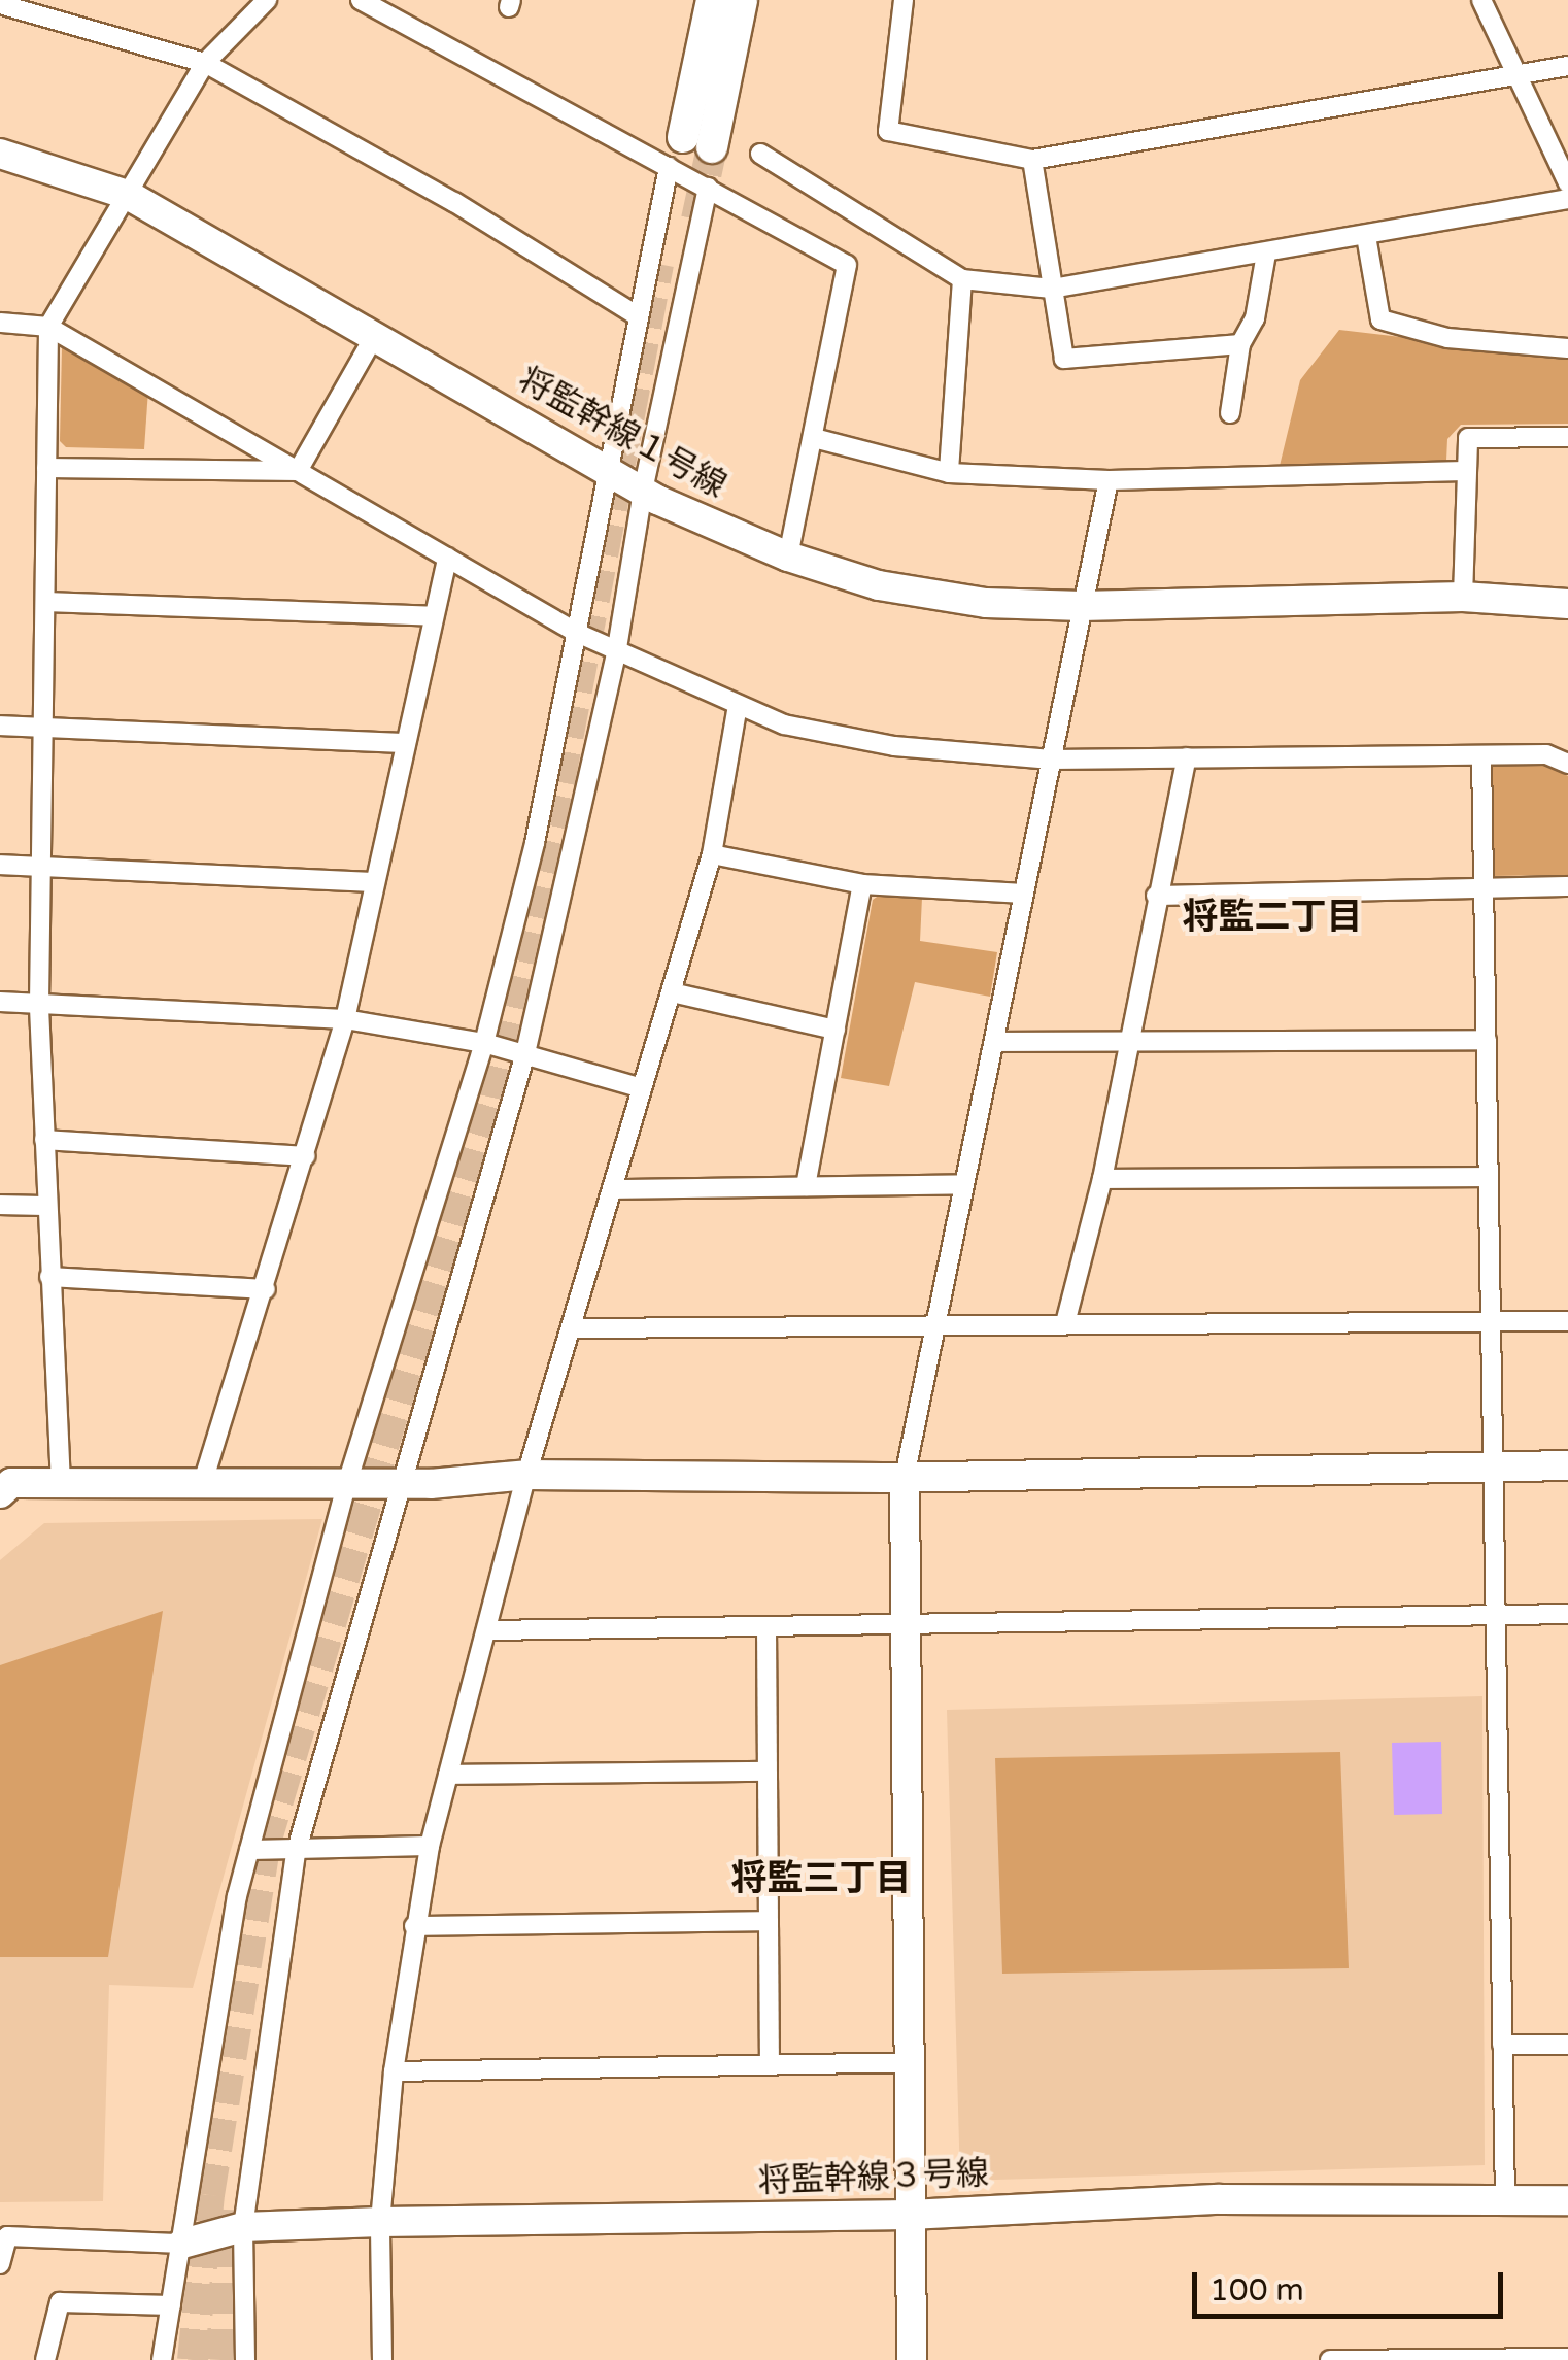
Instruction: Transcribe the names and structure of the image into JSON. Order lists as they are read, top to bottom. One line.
{"streets":{"street":["将監幹線１号線","将監幹線３号線"]},"districts":["将監二丁目","将監三丁目"],"scale_bar":"100 m"}
